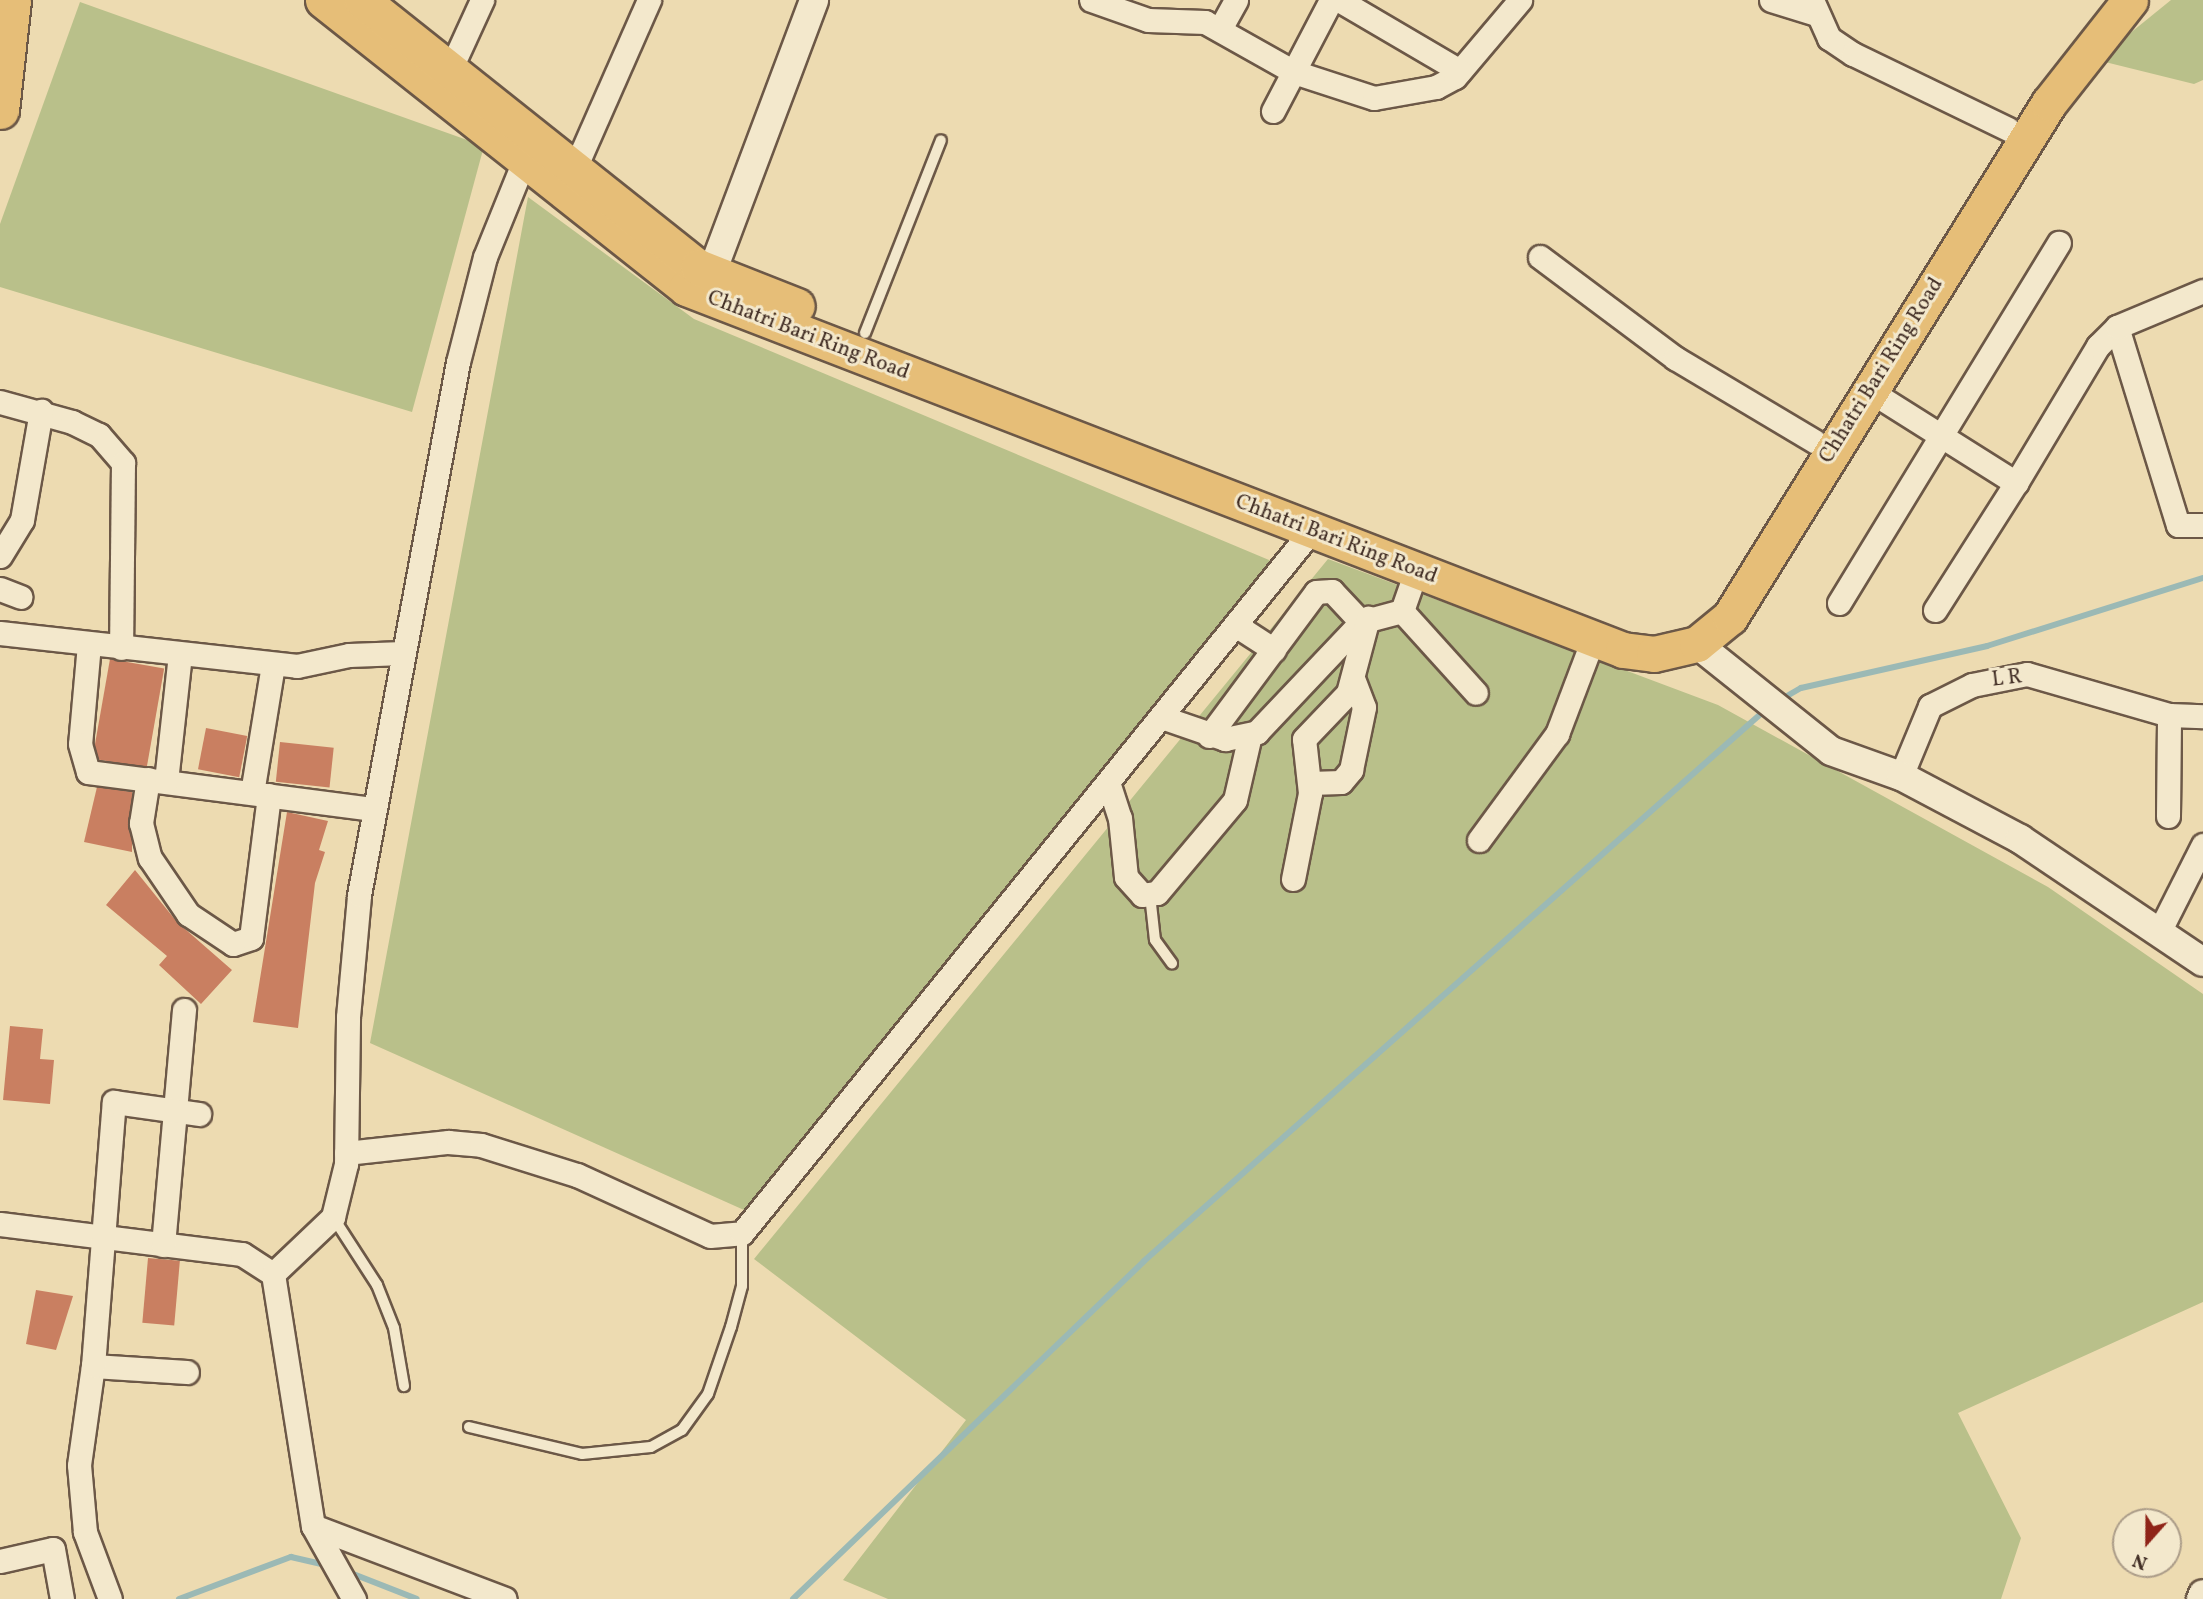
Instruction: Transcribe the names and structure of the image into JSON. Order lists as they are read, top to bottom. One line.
{"streets":{"main road":["Chhatri Bari Ring Road"],"street":["L R"]},"north":"bottom"}
